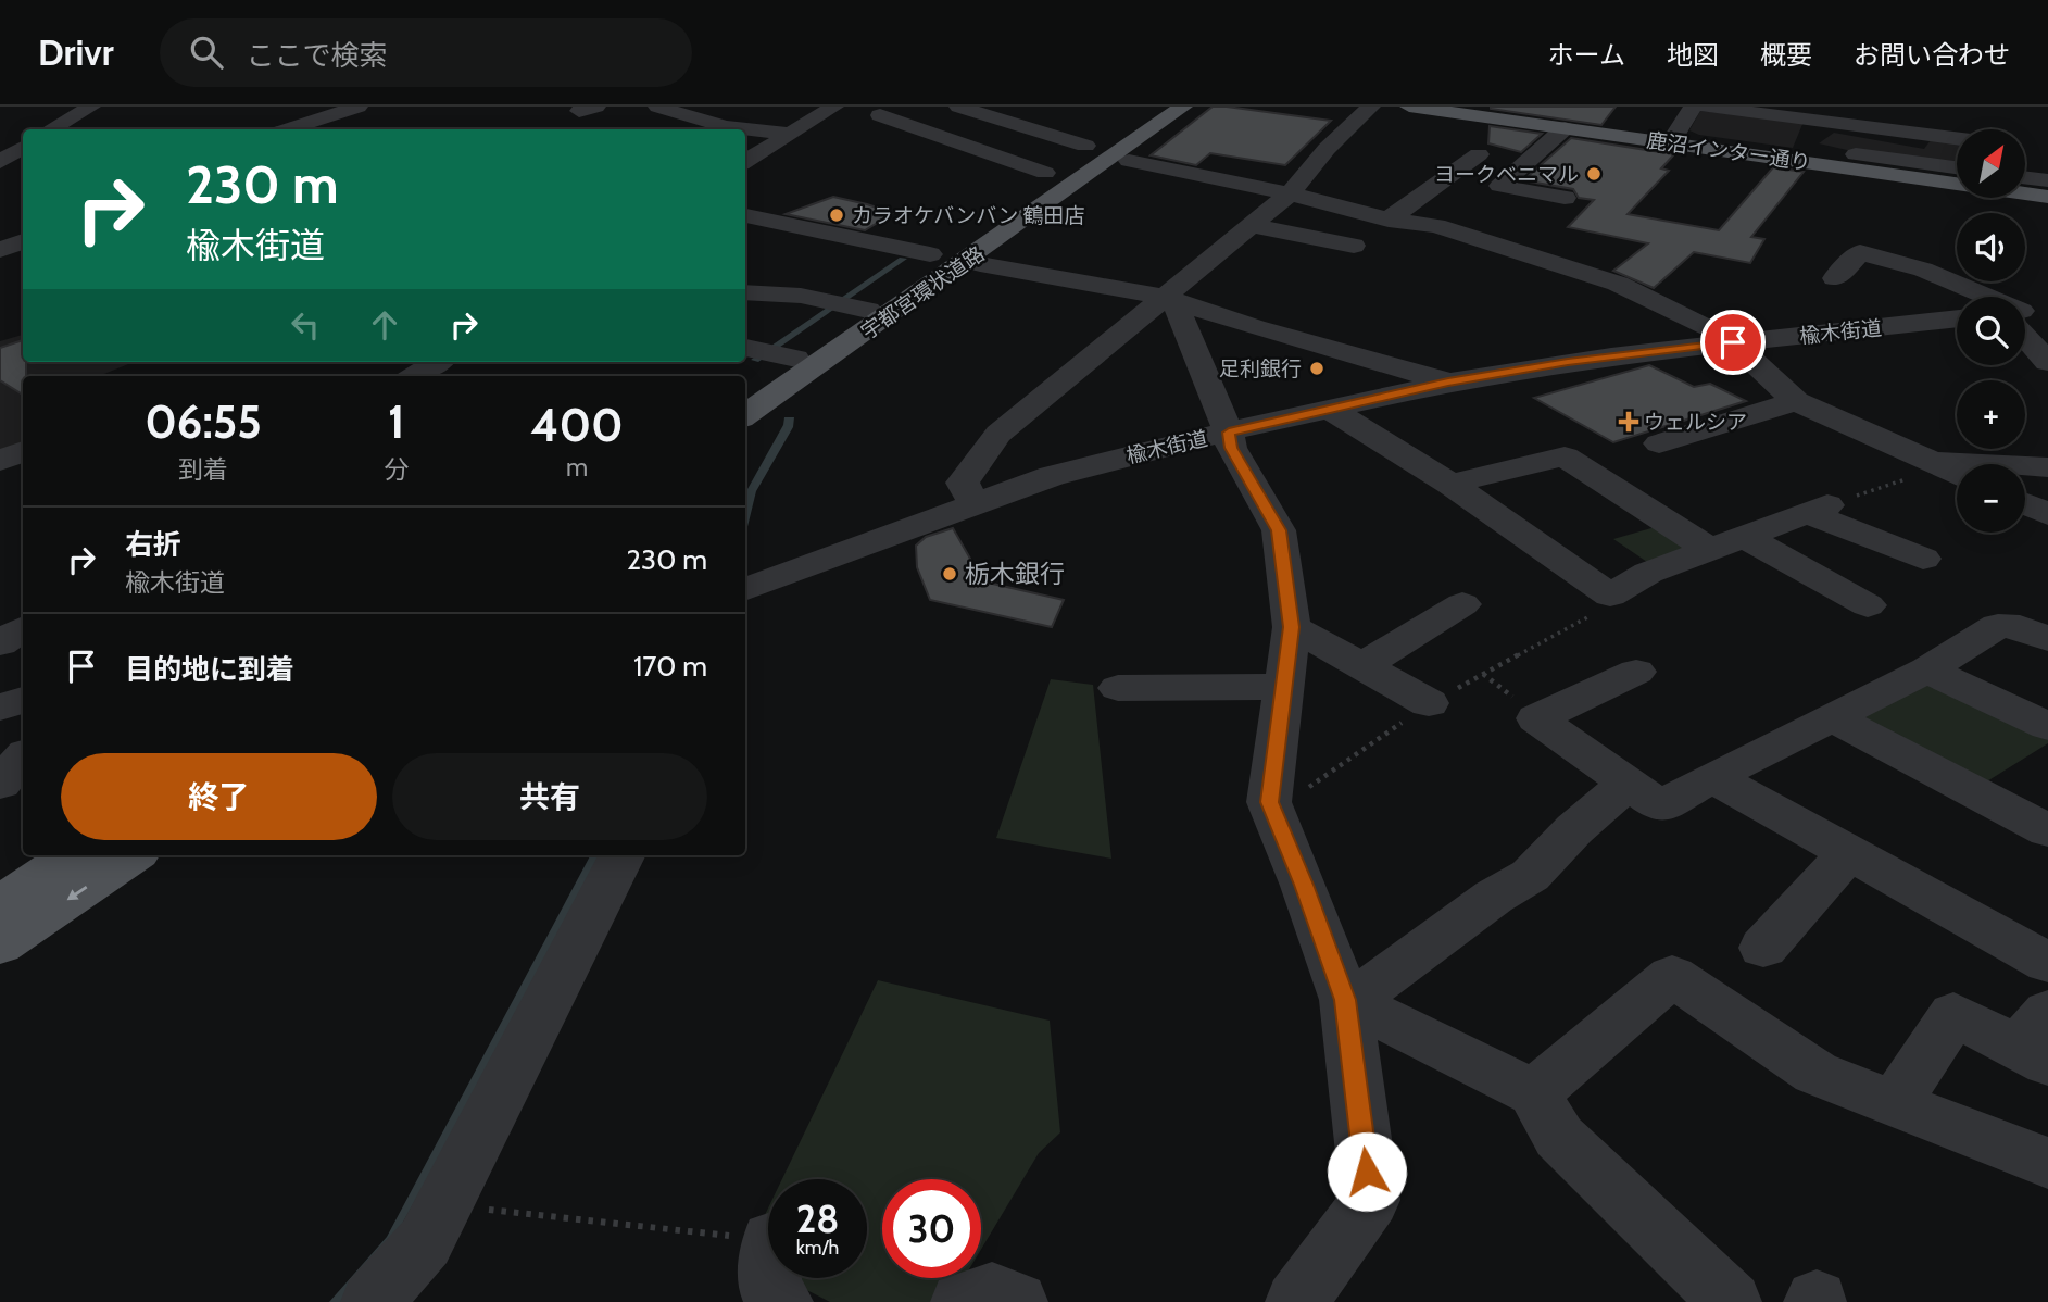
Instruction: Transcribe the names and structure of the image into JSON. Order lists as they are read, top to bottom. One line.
{"streets":{"main road":["鹿沼インター通り","宇都宮環状道路"],"street":["楡木街道"]},"places":{"other":["ヨークベニマル","カラオケバンバン 鶴田店","足利銀行","栃木銀行"],"health":["ウェルシア"]},"north":"top right","page":{"header":"Drivr","search":"ここで検索","nav":["ホーム","地図","概要","お問い合わせ"],"map_buttons":["+","−"],"turn":["230 m","楡木街道"],"eta":["06:55","到着","1","分","400","m"],"list":[{"name":"右折","note":"楡木街道","value":"230 m"},{"name":"目的地に到着","value":"170 m"}],"buttons":["終了","共有"],"speed":"28 km/h","limit":"30"}}
